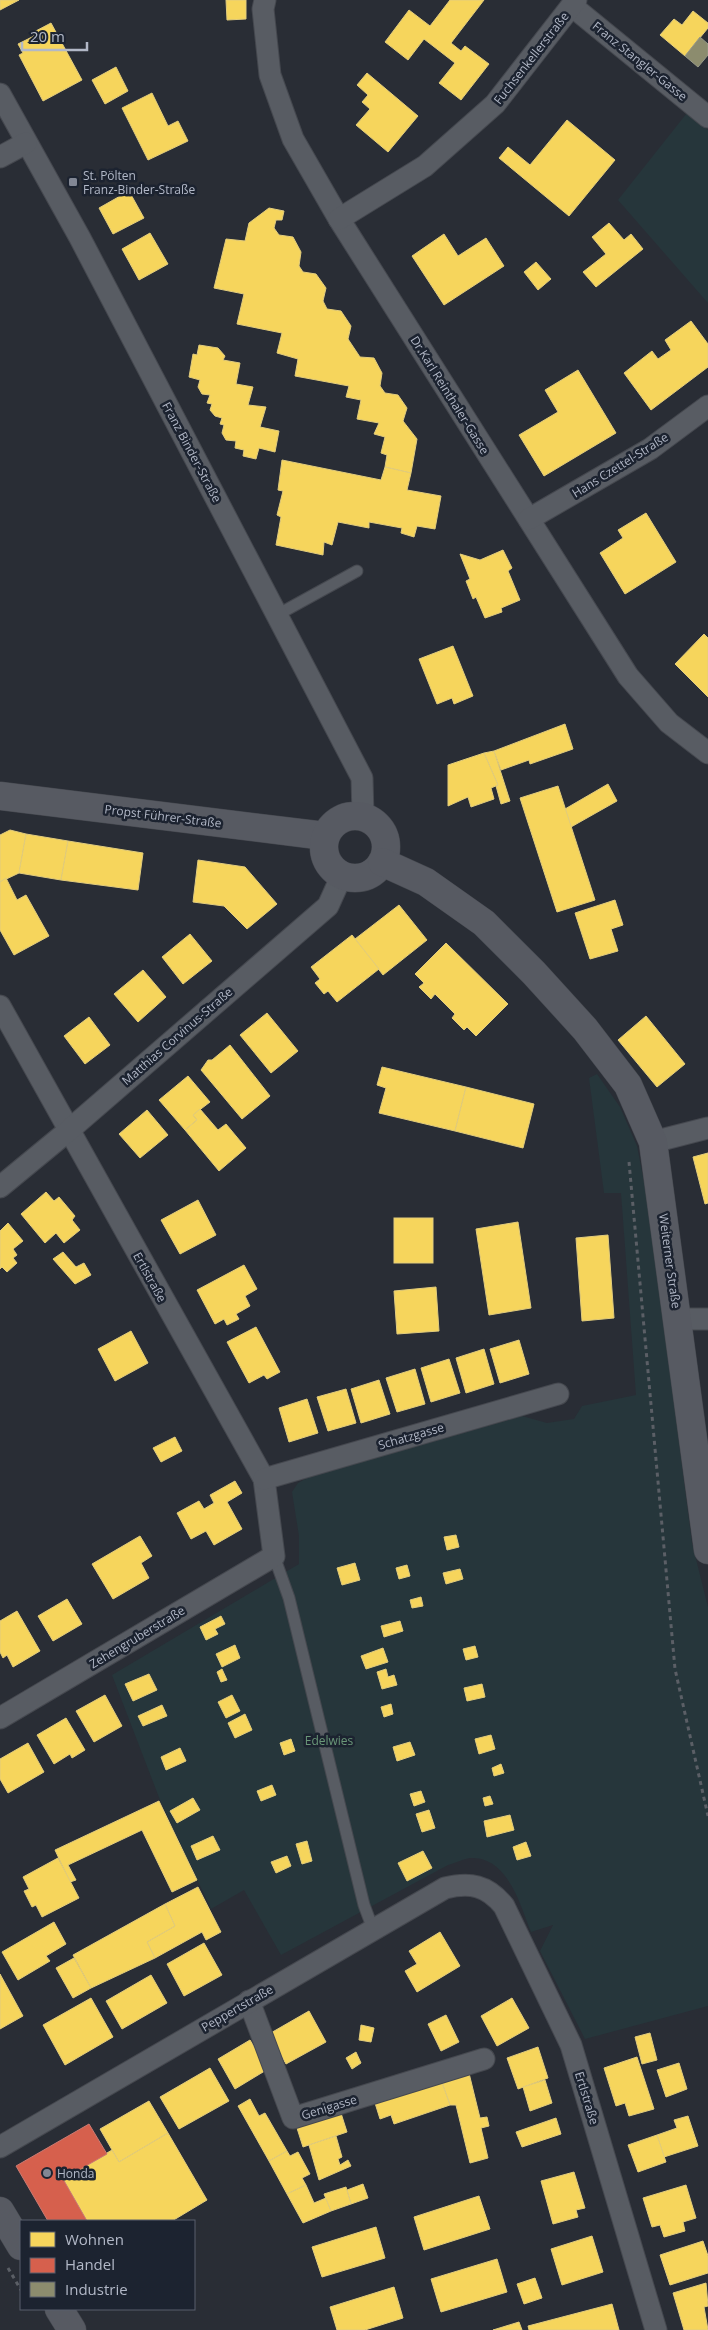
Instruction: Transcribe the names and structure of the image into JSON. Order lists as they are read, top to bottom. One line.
{"streets":{"street":["Fuchsenkellerstraße","Franz Stangler-Gasse","Dr.Karl Reinthaler-Gasse","Franz Binder-Straße","Hans Czettel-Straße","Propst Führer-Straße","Matthias Corvinus-Straße","Weiterner Straße","Ertlstraße","Schatzgasse","Zehengruberstraße","Peppertstraße","Genigasse"]},"crossings":[["Fuchsenkellerstraße","Franz Stangler-Gasse"],["Fuchsenkellerstraße","Dr.Karl Reinthaler-Gasse"],["Dr.Karl Reinthaler-Gasse","Hans Czettel-Straße"],["Franz Binder-Straße","Propst Führer-Straße"],["Franz Binder-Straße","Matthias Corvinus-Straße"],["Franz Binder-Straße","Weiterner Straße"],["Propst Führer-Straße","Matthias Corvinus-Straße"],["Propst Führer-Straße","Weiterner Straße"],["Matthias Corvinus-Straße","Weiterner Straße"],["Matthias Corvinus-Straße","Ertlstraße"],["Ertlstraße","Schatzgasse"],["Ertlstraße","Zehengruberstraße"],["Ertlstraße","Peppertstraße"],["Peppertstraße","Genigasse"]],"parks":["Edelwies"],"places":{"transit":["St. Pölten Franz-Binder-Straße"],"other":["Honda"]},"legend":["Wohnen","Handel","Industrie"],"scale_bar":"20 m"}
